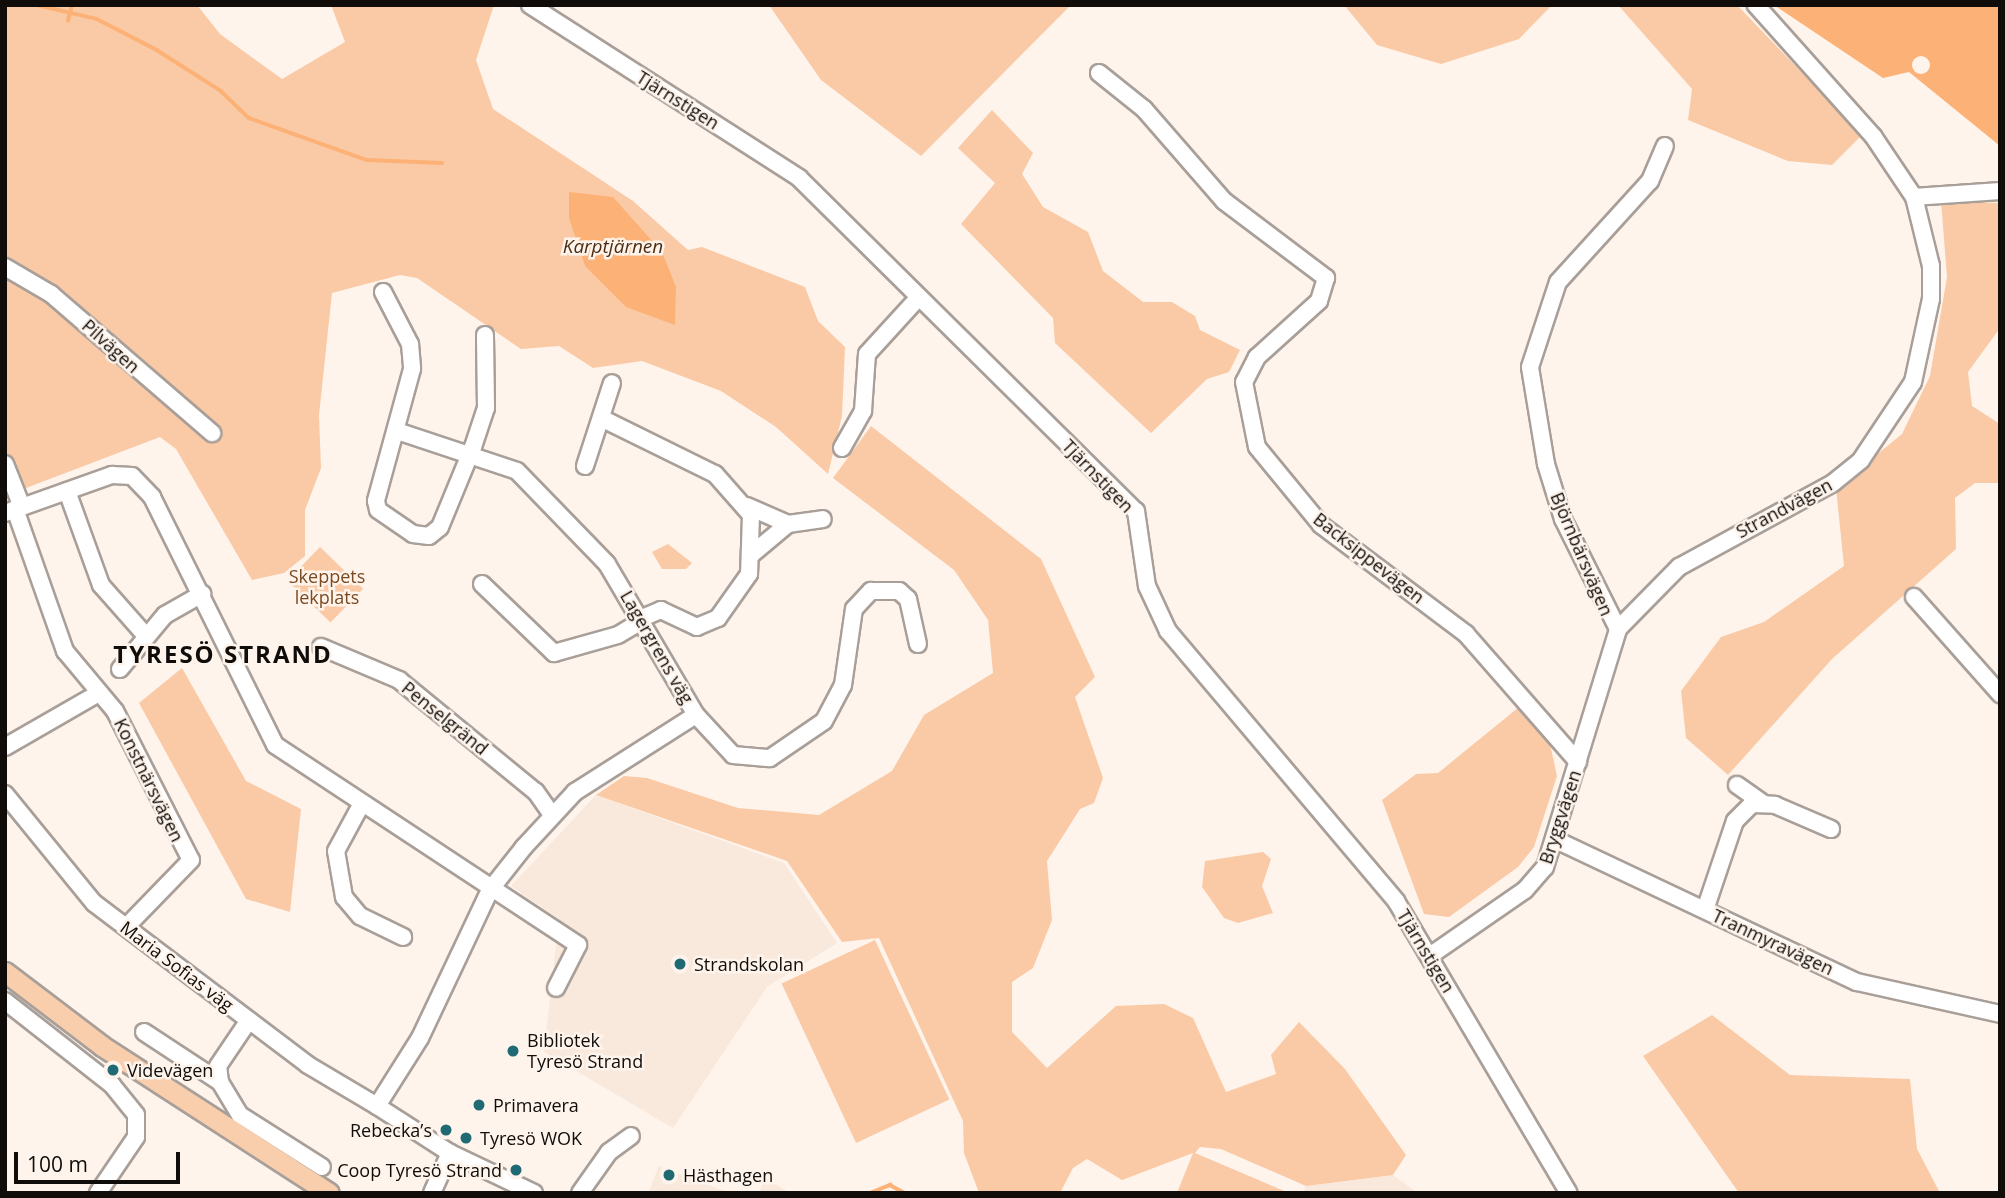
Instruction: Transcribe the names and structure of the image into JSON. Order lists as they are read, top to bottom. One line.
{"streets":{"street":["Tjärnstigen","Pilvägen","Strandvägen","Björnbärsvägen","Backsippevägen","Lagergrens väg","Penselgränd","Konstnärsvägen","Bryggvägen","Tranmyravägen","Maria Sofias väg"]},"crossings":[["Tjärnstigen","Bryggvägen"],["Strandvägen","Björnbärsvägen"],["Strandvägen","Bryggvägen"],["Björnbärsvägen","Bryggvägen"],["Backsippevägen","Bryggvägen"],["Lagergrens väg","Penselgränd"],["Lagergrens väg","Maria Sofias väg"],["Konstnärsvägen","Maria Sofias väg"],["Bryggvägen","Tranmyravägen"]],"districts":["TYRESÖ STRAND"],"water":["Karptjärnen"],"parks":["Skeppets lekplats"],"places":["Strandskolan","Bibliotek Tyresö Strand","Videvägen","Primavera","Rebecka’s","Tyresö WOK","Coop Tyresö Strand","Hästhagen"],"scale_bar":"100 m"}
